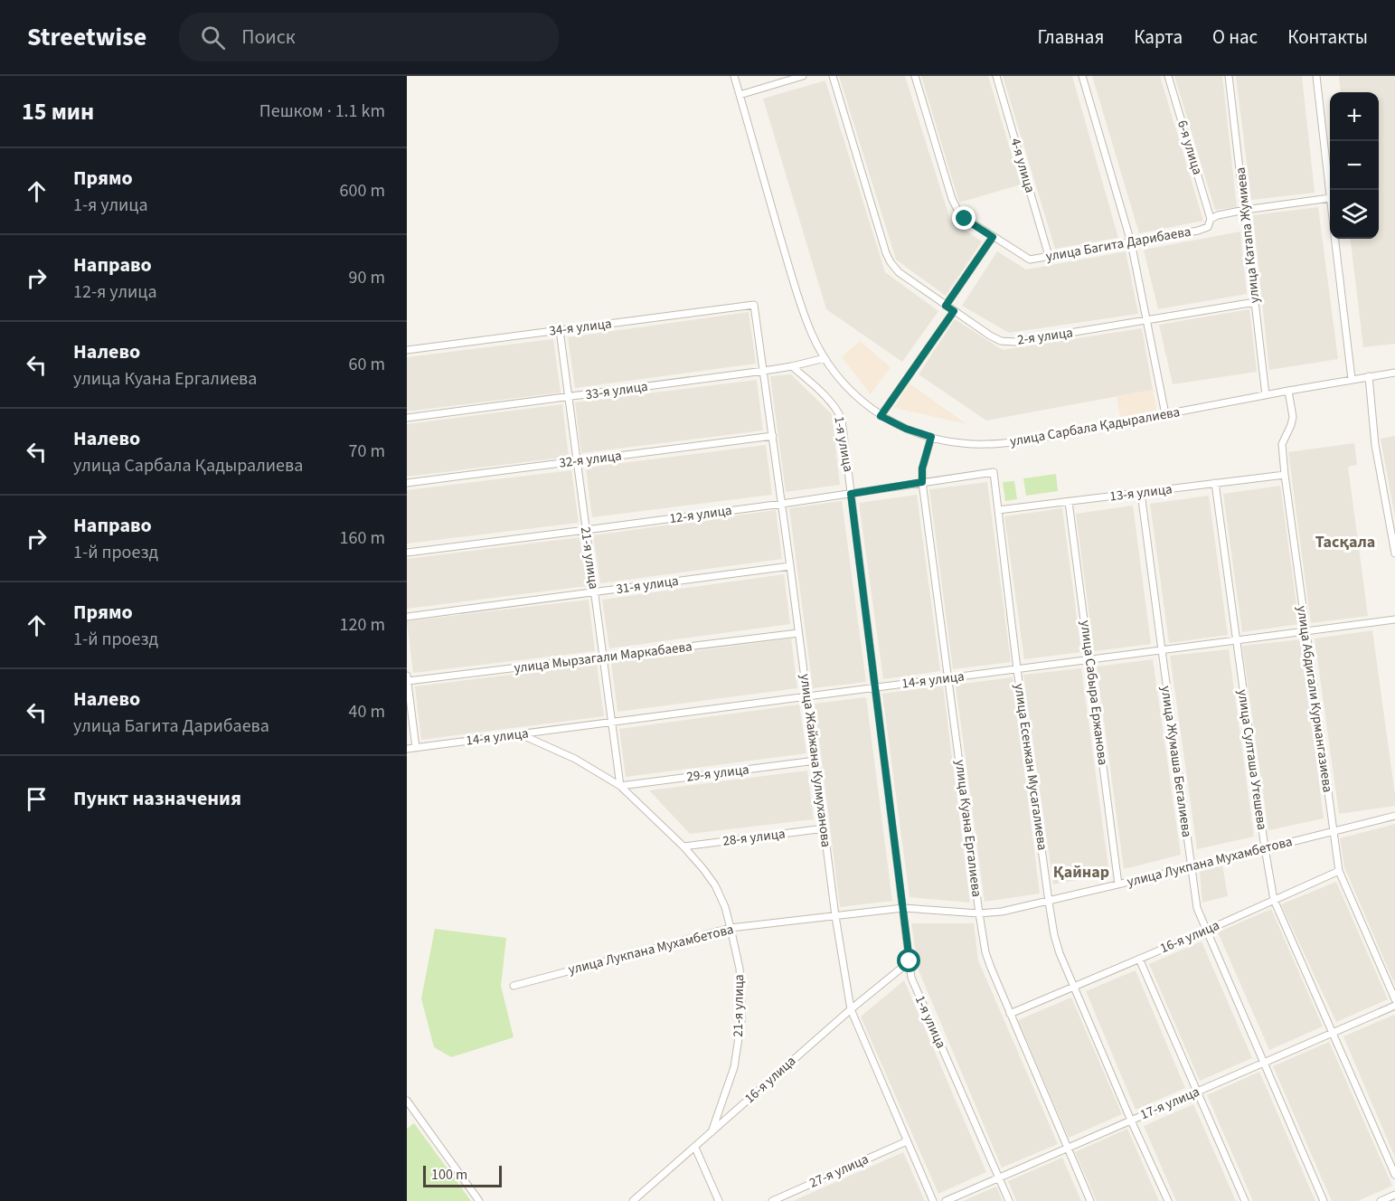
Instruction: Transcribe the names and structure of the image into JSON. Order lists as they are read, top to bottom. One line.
{"streets":{"street":["6-я улица","4-я улица","улица Катапа Жумиева","улица Багита Дарибаева","34-я улица","2-я улица","33-я улица","улица Сарбала Қадыралиева","1-я улица","32-я улица","13-я улица","12-я улица","21-я улица","31-я улица","улица Мырзагали Маркабаева","14-я улица","улица Сабыра Ержанова","улица Абдигали Курмангазиева","улица Султаша Утешева","улица Жайжана Кулмуханова","улица Жумаша Бегалиева","улица Есенжан Мусагалиева","29-я улица","улица Куана Ергалиева","28-я улица","улица Лукпана Мухамбетова","16-я улица","17-я улица","27-я улица"]},"crossings":[["6-я улица","улица Багита Дарибаева"],["4-я улица","улица Багита Дарибаева"],["улица Катапа Жумиева","улица Багита Дарибаева"],["улица Катапа Жумиева","2-я улица"],["улица Катапа Жумиева","улица Сарбала Қадыралиева"],["34-я улица","21-я улица"],["34-я улица","улица Жайжана Кулмуханова"],["33-я улица","улица Сарбала Қадыралиева"],["33-я улица","1-я улица"],["33-я улица","21-я улица"],["33-я улица","улица Жайжана Кулмуханова"],["улица Сарбала Қадыралиева","улица Абдигали Курмангазиева"],["улица Сарбала Қадыралиева","улица Куана Ергалиева"],["1-я улица","12-я улица"],["1-я улица","14-я улица"],["1-я улица","улица Лукпана Мухамбетова"],["1-я улица","16-я улица"],["1-я улица","17-я улица"],["32-я улица","21-я улица"],["32-я улица","улица Жайжана Кулмуханова"],["13-я улица","улица Сабыра Ержанова"],["13-я улица","улица Абдигали Курмангазиева"],["13-я улица","улица Султаша Утешева"],["13-я улица","улица Жумаша Бегалиева"],["13-я улица","улица Есенжан Мусагалиева"],["12-я улица","21-я улица"],["12-я улица","улица Жайжана Кулмуханова"],["12-я улица","улица Есенжан Мусагалиева"],["12-я улица","улица Куана Ергалиева"],["21-я улица","31-я улица"],["21-я улица","улица Мырзагали Маркабаева"],["21-я улица","14-я улица"],["21-я улица","29-я улица"],["21-я улица","28-я улица"],["21-я улица","улица Лукпана Мухамбетова"],["21-я улица","16-я улица"],["31-я улица","улица Жайжана Кулмуханова"],["улица Мырзагали Маркабаева","улица Жайжана Кулмуханова"],["14-я улица","улица Сабыра Ержанова"],["14-я улица","улица Абдигали Курмангазиева"],["14-я улица","улица Султаша Утешева"],["14-я улица","улица Жайжана Кулмуханова"],["14-я улица","улица Жумаша Бегалиева"],["14-я улица","улица Есенжан Мусагалиева"],["14-я улица","улица Куана Ергалиева"],["улица Сабыра Ержанова","улица Лукпана Мухамбетова"],["улица Абдигали Курмангазиева","улица Лукпана Мухамбетова"],["улица Абдигали Курмангазиева","16-я улица"],["улица Султаша Утешева","улица Лукпана Мухамбетова"],["улица Султаша Утешева","16-я улица"],["улица Султаша Утешева","17-я улица"],["улица Жайжана Кулмуханова","29-я улица"],["улица Жайжана Кулмуханова","28-я улица"],["улица Жайжана Кулмуханова","улица Лукпана Мухамбетова"],["улица Жайжана Кулмуханова","16-я улица"],["улица Жайжана Кулмуханова","27-я улица"],["улица Жумаша Бегалиева","улица Лукпана Мухамбетова"],["улица Жумаша Бегалиева","16-я улица"],["улица Жумаша Бегалиева","17-я улица"],["улица Есенжан Мусагалиева","улица Лукпана Мухамбетова"],["улица Есенжан Мусагалиева","16-я улица"],["улица Есенжан Мусагалиева","17-я улица"],["улица Куана Ергалиева","улица Лукпана Мухамбетова"],["улица Куана Ергалиева","16-я улица"],["улица Куана Ергалиева","17-я улица"]],"districts":["Тасқала","Қайнар"],"scale_bar":"100 m","page":{"header":"Streetwise","search":"Поиск","nav":["Главная","Карта","О нас","Контакты"],"heading":["15 мин","Пешком · 1.1 km"],"map_buttons":["+","−"],"list":[["Прямо","1-я улица","600 m"],["Направо","12-я улица","90 m"],["Налево","улица Куана Ергалиева","60 m"],["Налево","улица Сарбала Қадыралиева","70 m"],["Направо","1-й проезд","160 m"],["Прямо","1-й проезд","120 m"],["Налево","улица Багита Дарибаева","40 m"],"Пункт назначения"],"scale":"100 m"}}
